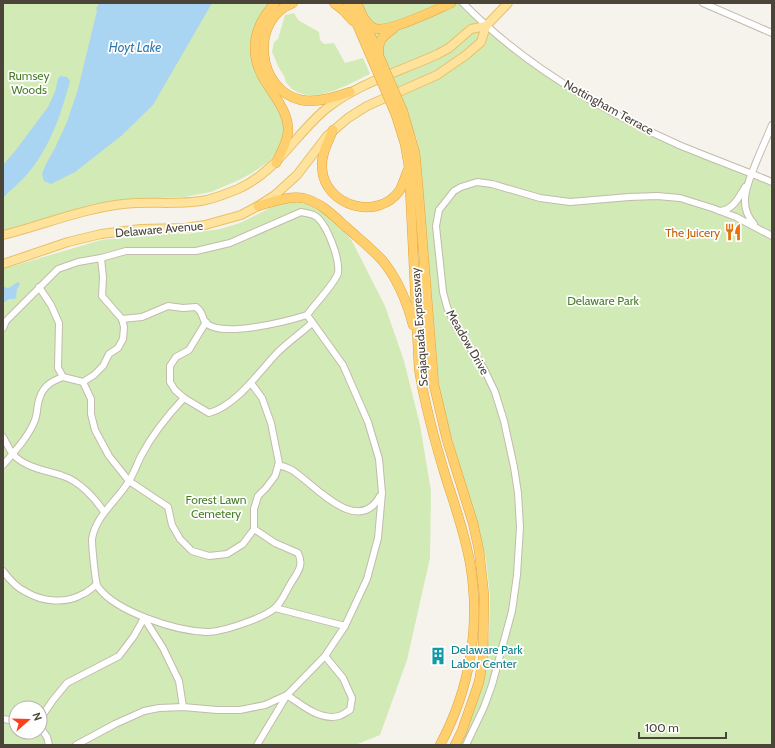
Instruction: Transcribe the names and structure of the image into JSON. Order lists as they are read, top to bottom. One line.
{"streets":{"highway":["Scajaquada Expressway"],"main road":["Delaware Avenue"],"street":["Nottingham Terrace","Meadow Drive"]},"crossings":[["Nottingham Terrace","Delaware Avenue"]],"water":["Hoyt Lake"],"parks":["Rumsey Woods","Delaware Park","Forest Lawn Cemetery"],"places":{"restaurant":["The Juicery"],"building":["Delaware Park Labor Center"]},"scale_bar":"100 m","north":"right"}
